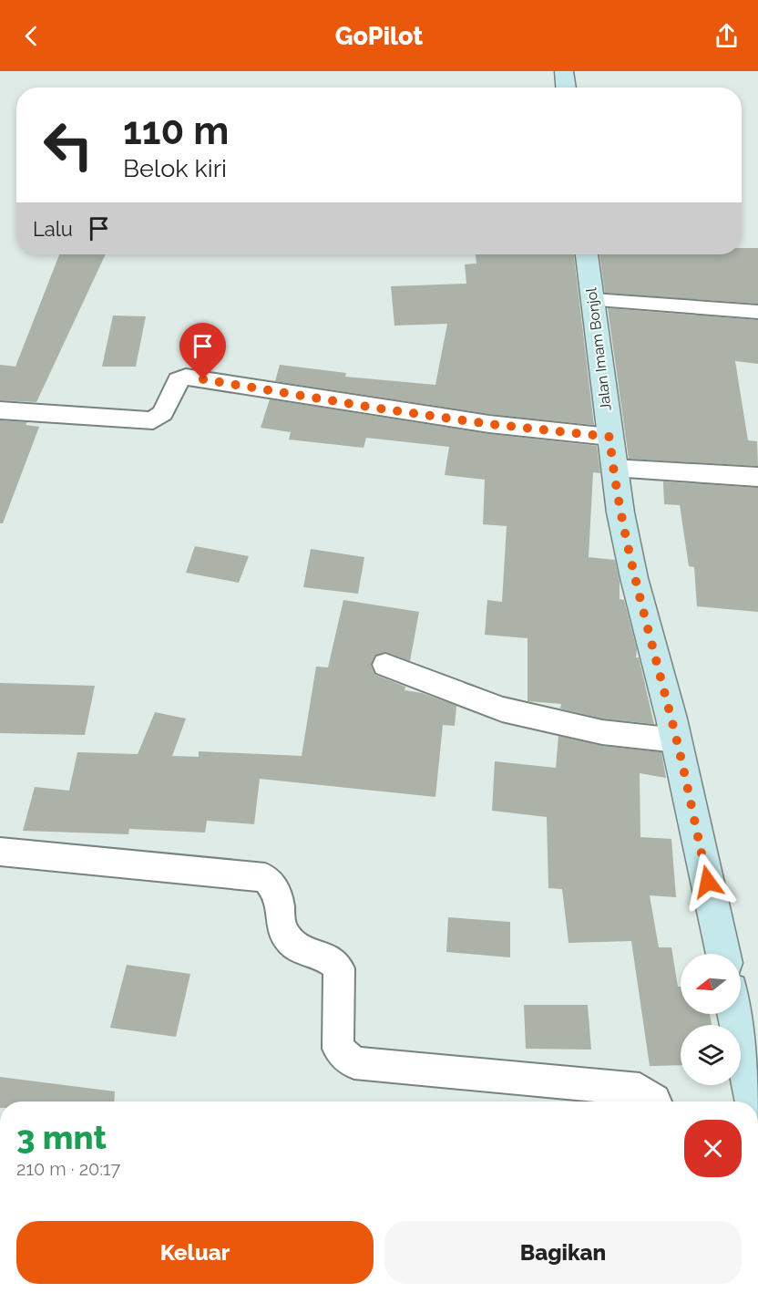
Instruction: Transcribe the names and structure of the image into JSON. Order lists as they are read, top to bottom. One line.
{"streets":{"main road":["Jalan Imam Bonjol"]},"north":"left","page":{"header":"GoPilot","turn":["110 m","Belok kiri"],"then":"Lalu","heading":["3 mnt","210 m · 20:17"],"buttons":["Keluar","Bagikan"]}}
